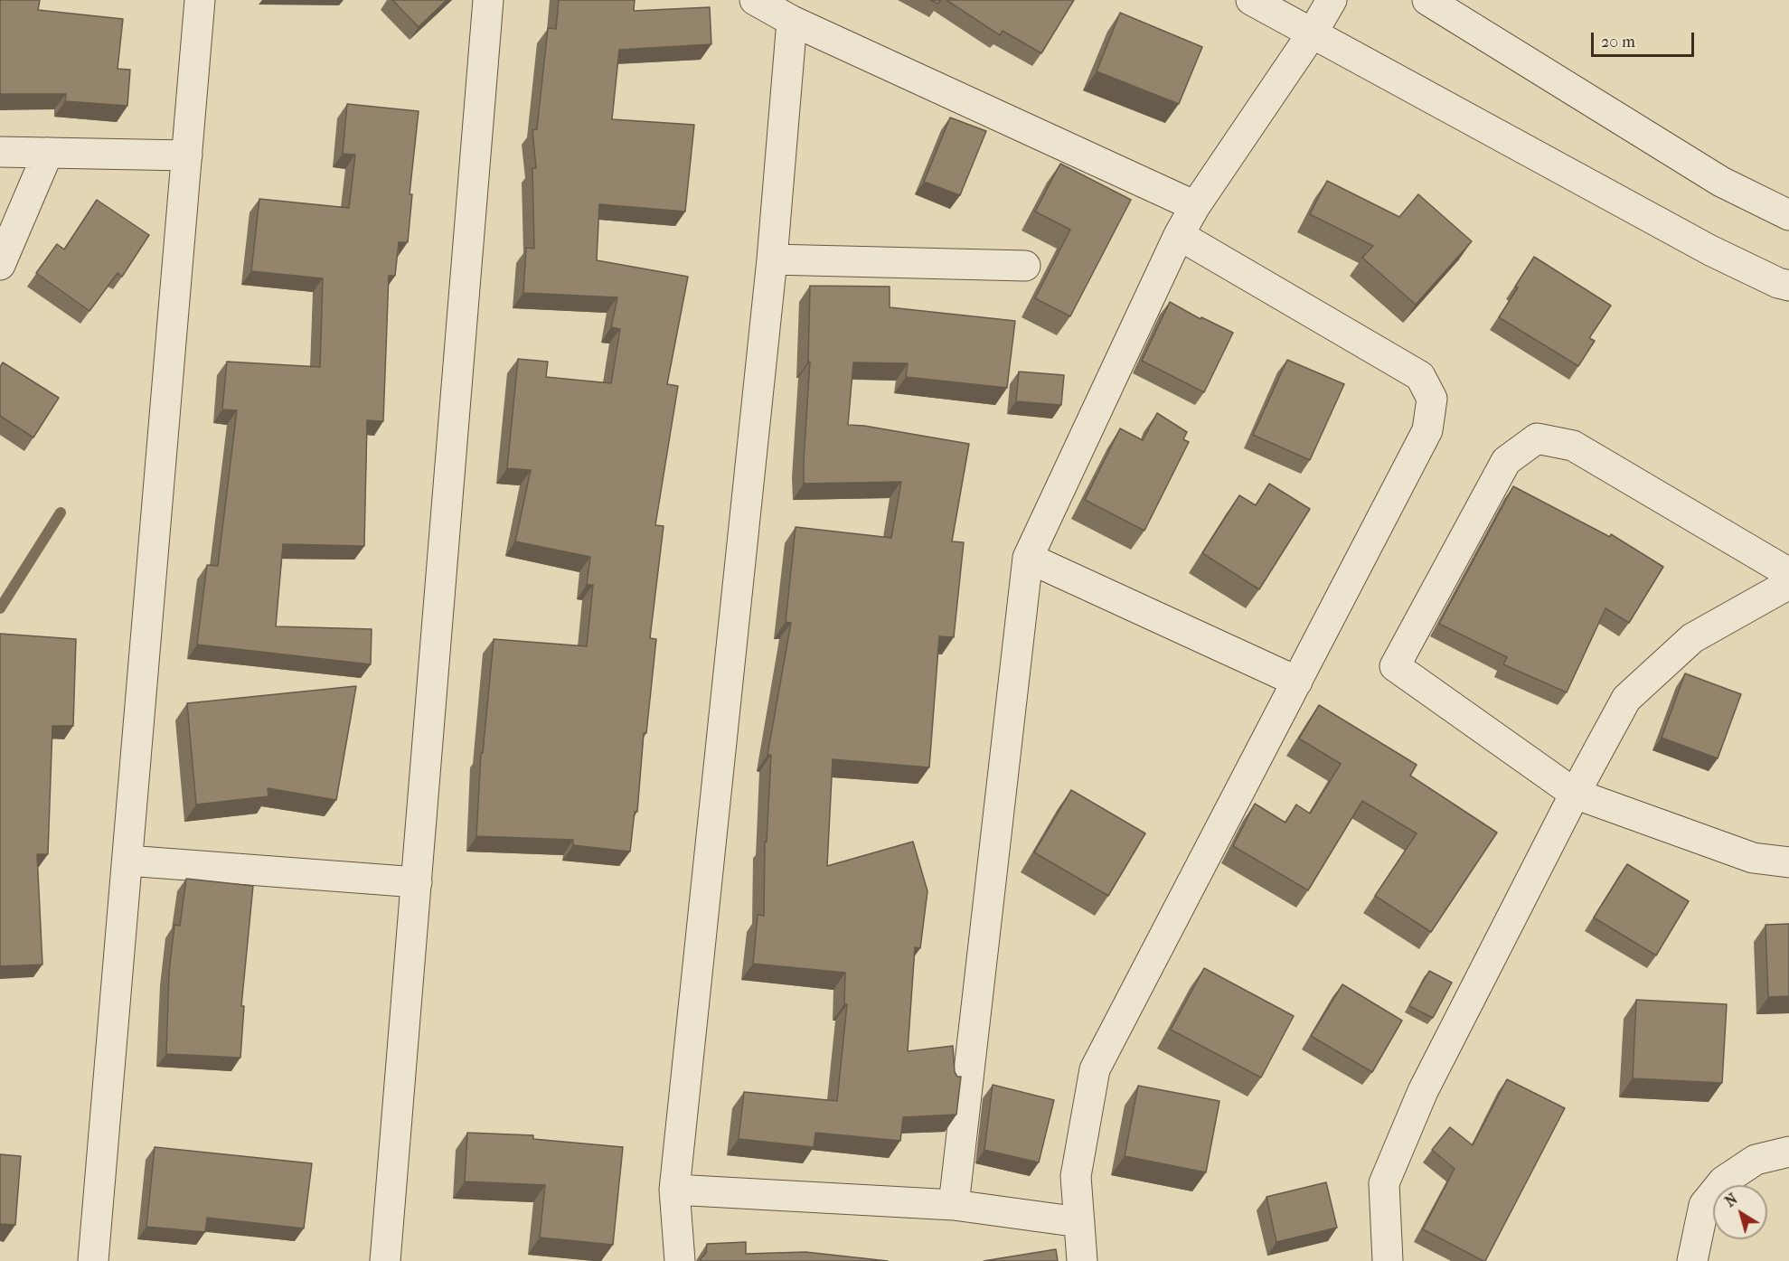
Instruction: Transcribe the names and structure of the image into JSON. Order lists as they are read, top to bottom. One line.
{"scale_bar":"20 m","north":"top left"}
